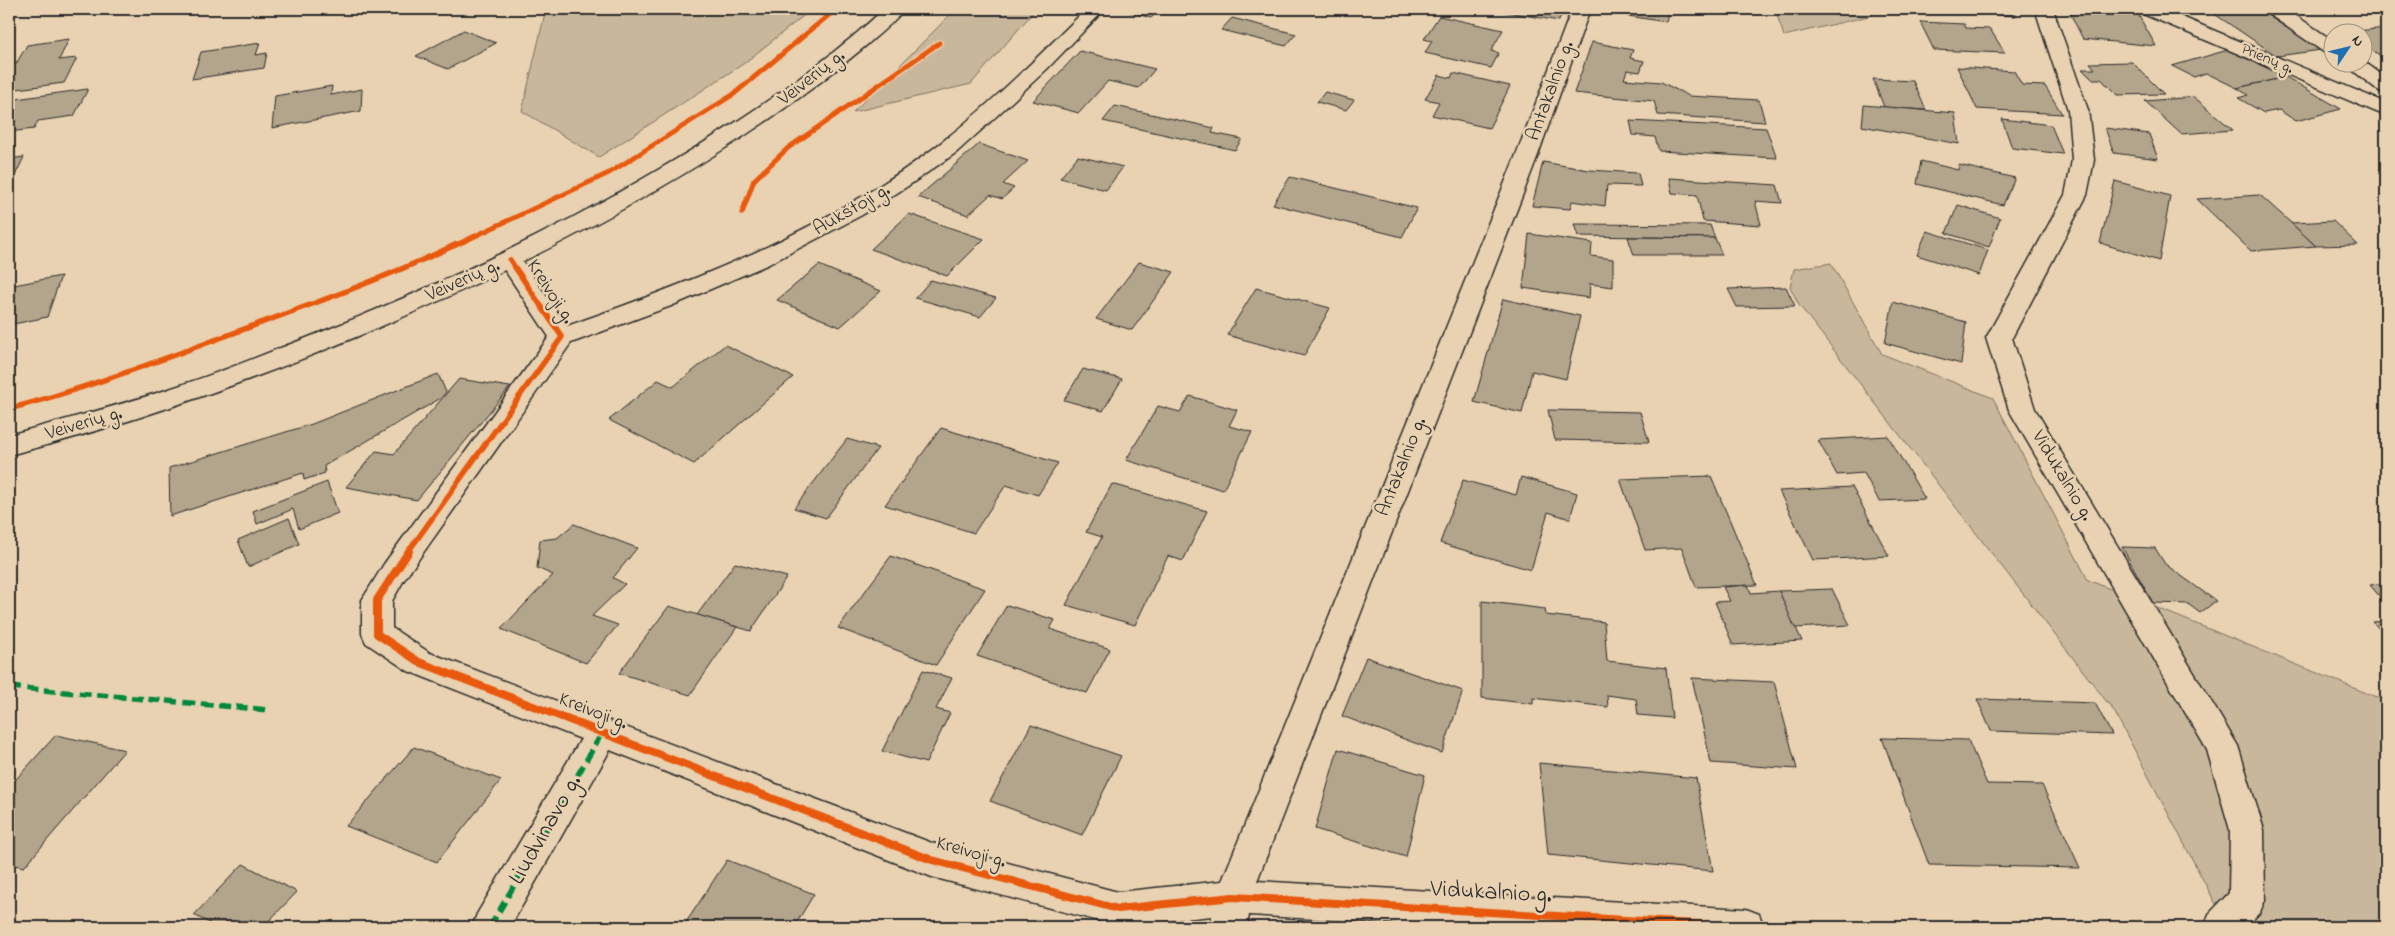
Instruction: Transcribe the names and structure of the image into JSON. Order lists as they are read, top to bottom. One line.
{"streets":{"street":["Prienų g.","Veiverių g.","Antakalnio g.","Aukštoji g.","Kreivoji g.","Vidukalnio g.","Liudvinavo g."]},"crossings":[["Veiverių g.","Kreivoji g."],["Antakalnio g.","Kreivoji g."],["Antakalnio g.","Vidukalnio g."],["Aukštoji g.","Kreivoji g."],["Kreivoji g.","Vidukalnio g."],["Kreivoji g.","Liudvinavo g."]],"north":"top right"}
